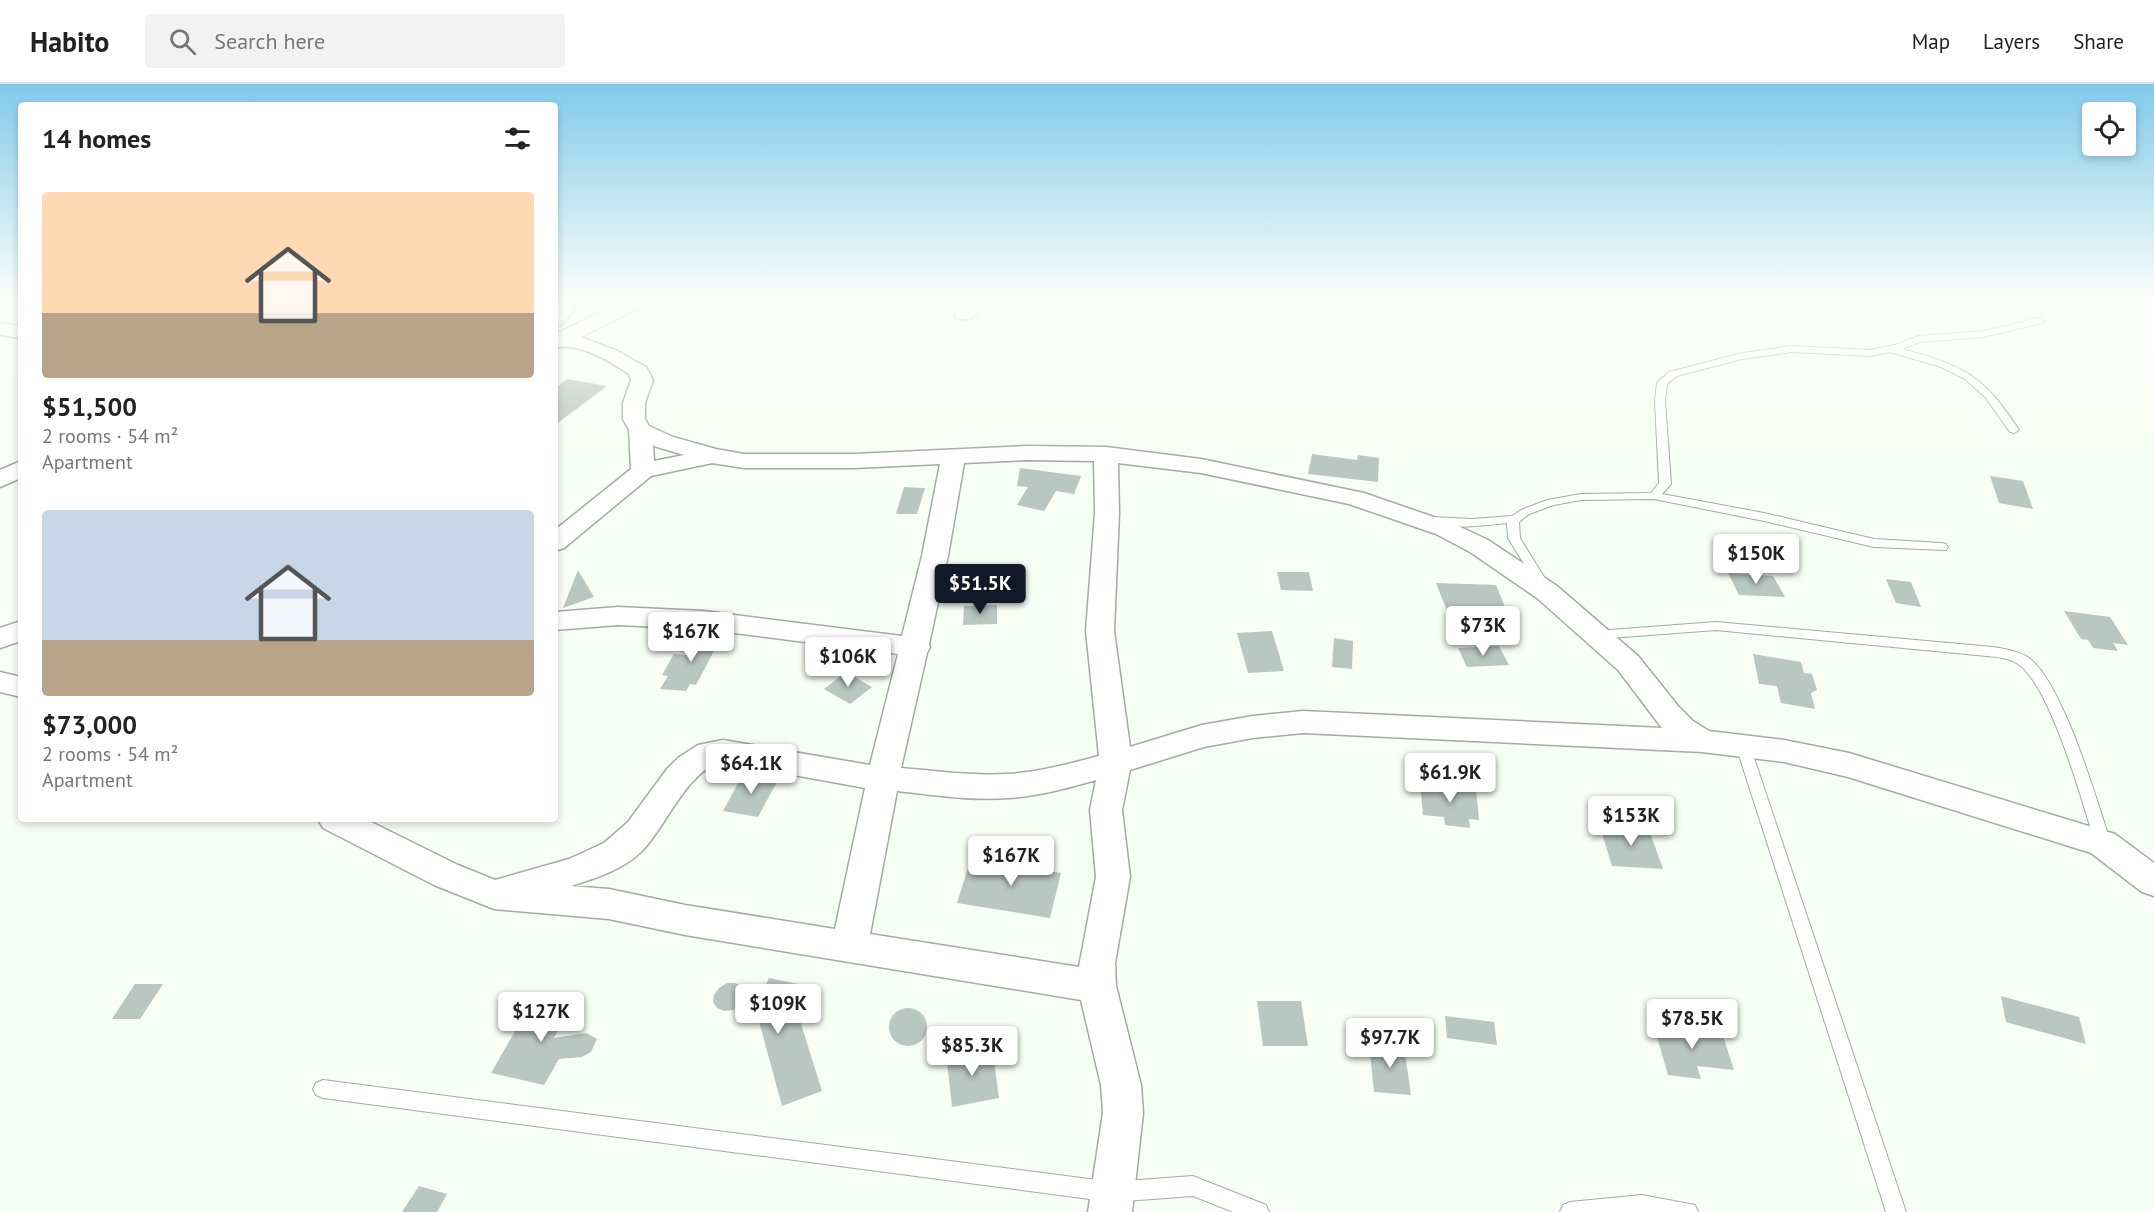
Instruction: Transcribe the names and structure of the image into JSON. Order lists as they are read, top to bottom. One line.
{"page":{"header":"Habito","search":"Search here","nav":["Map","Layers","Share"],"heading":"14 homes","list":[{"name":"$51,500","note":"2 rooms · 54 m² · Apartment"},{"name":"$73,000","note":"2 rooms · 54 m² · Apartment"}],"price":["$150K","$51.5K","$73K","$167K","$106K","$64.1K","$61.9K","$153K","$167K","$109K","$127K","$78.5K","$97.7K","$85.3K"]}}
